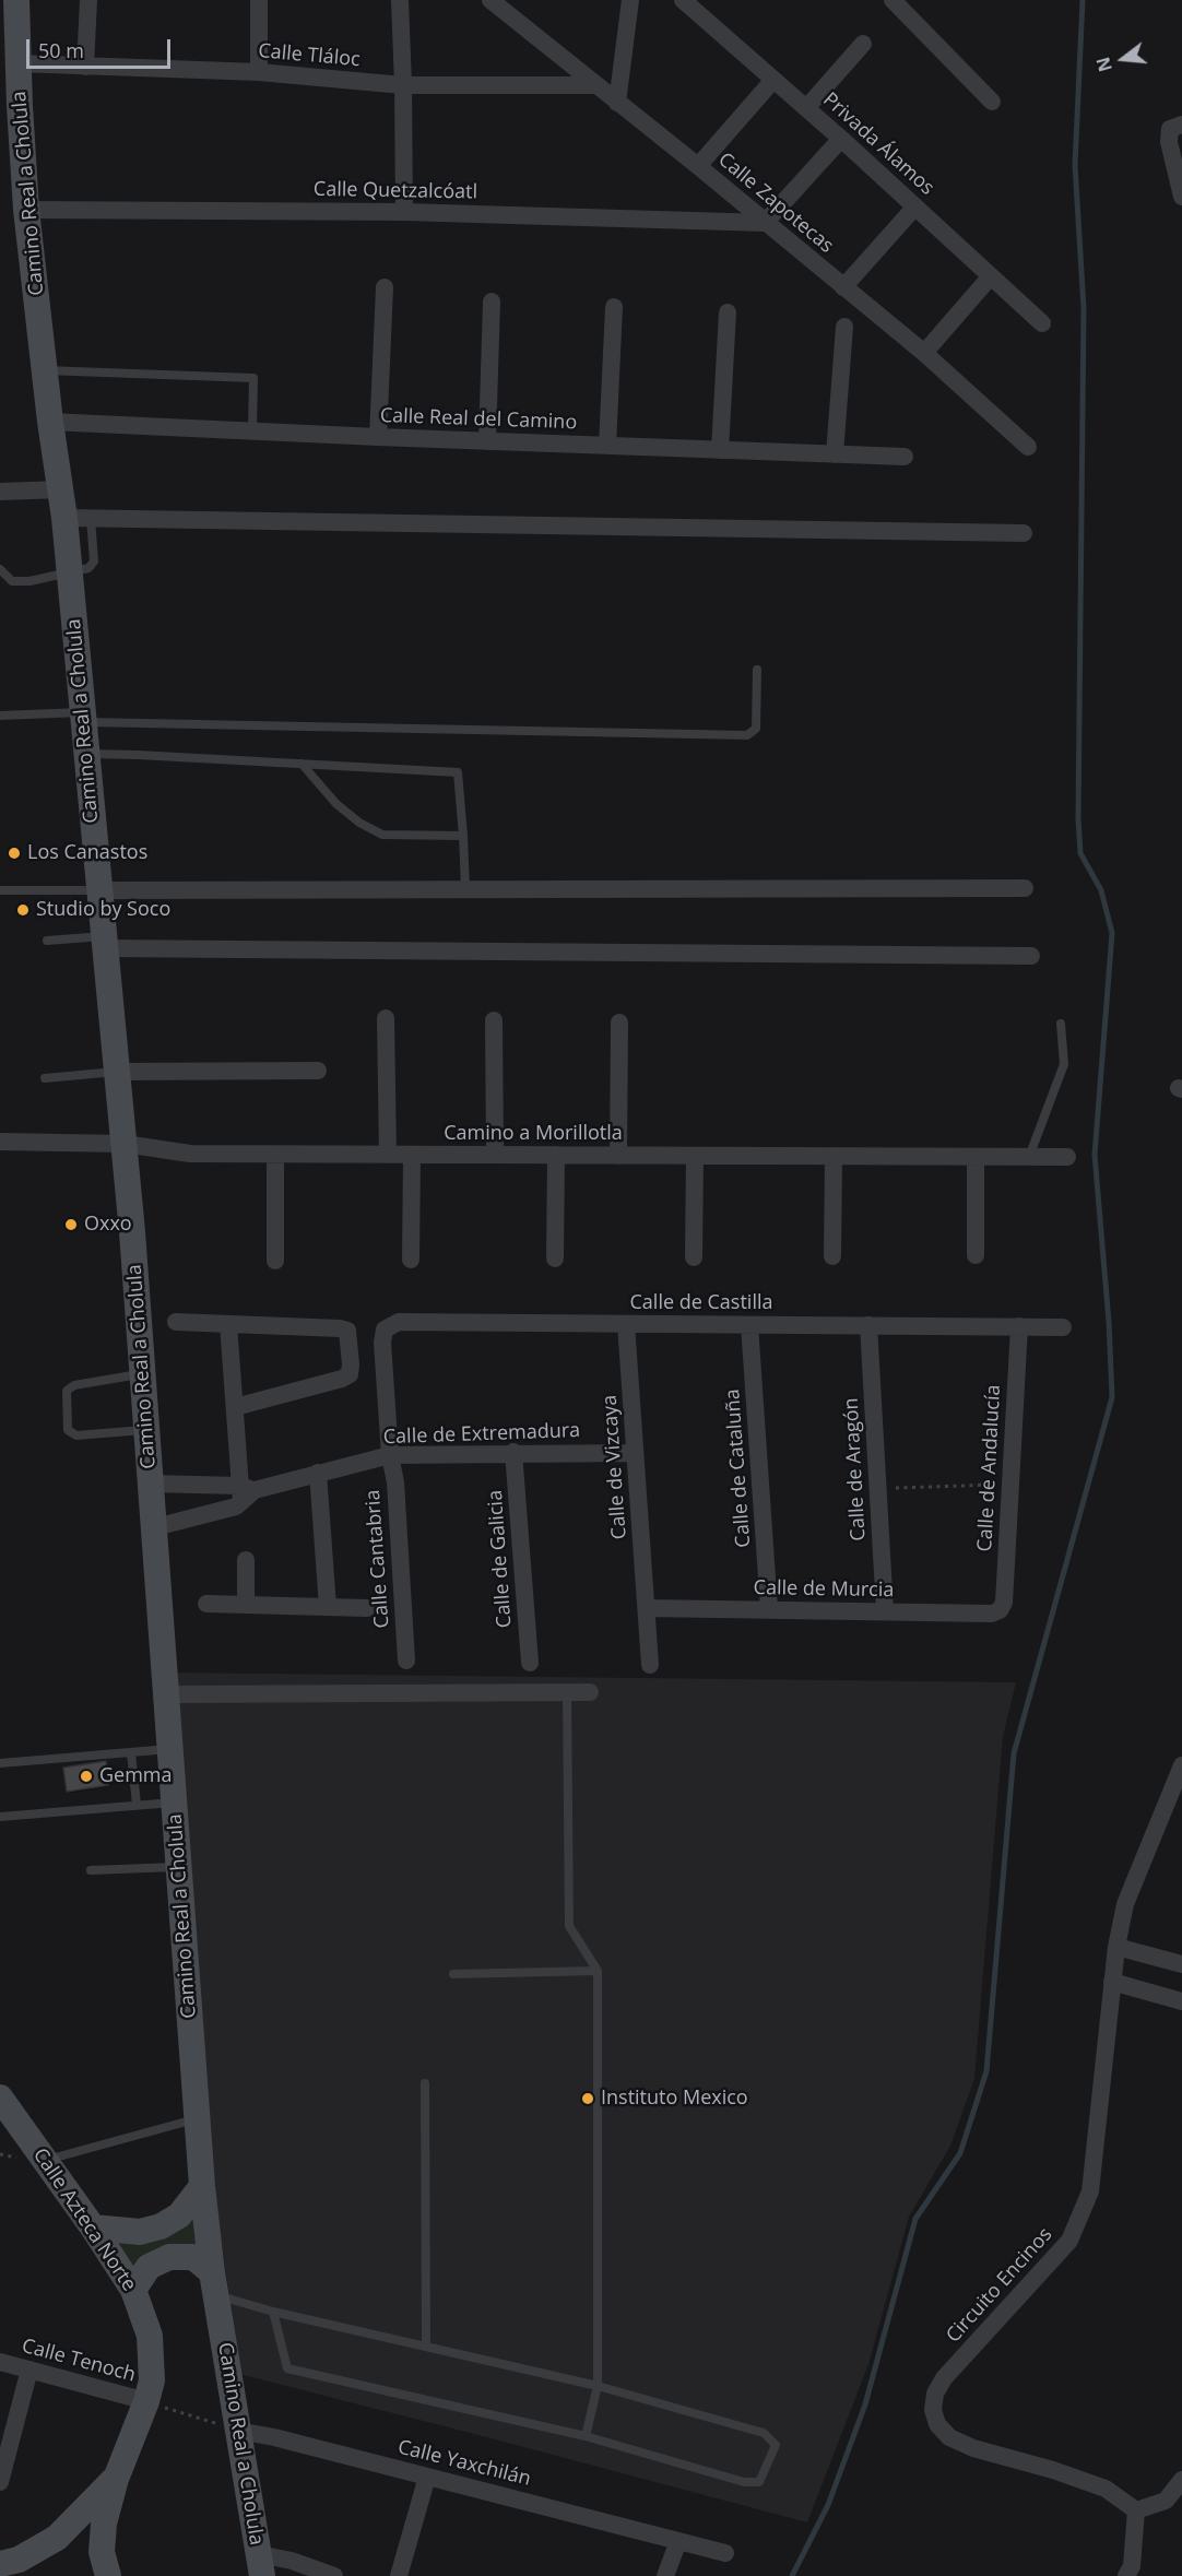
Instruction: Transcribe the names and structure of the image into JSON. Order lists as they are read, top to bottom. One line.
{"streets":{"main road":["Camino Real a Cholula","Calle Azteca Norte"],"street":["Calle Tláloc","Privada Álamos","Calle Quetzalcóatl","Calle Zapotecas","Calle Real del Camino","Camino a Morillotla","Calle de Castilla","Calle de Extremadura","Calle de Vizcaya","Calle de Cataluña","Calle de Andalucía","Calle de Aragón","Calle Cantabria","Calle de Galicia","Calle de Murcia","Circuito Encinos","Calle Tenoch","Calle Yaxchilán"]},"crossings":[["Calle Tláloc","Camino Real a Cholula"],["Calle Tláloc","Calle Zapotecas"],["Calle Quetzalcóatl","Camino Real a Cholula"],["Calle Quetzalcóatl","Calle Zapotecas"],["Camino Real a Cholula","Calle Real del Camino"],["Camino Real a Cholula","Camino a Morillotla"],["Camino Real a Cholula","Calle de Extremadura"],["Camino Real a Cholula","Calle Yaxchilán"],["Calle de Castilla","Calle de Vizcaya"],["Calle de Castilla","Calle de Cataluña"],["Calle de Castilla","Calle de Andalucía"],["Calle de Castilla","Calle de Aragón"],["Calle de Castilla","Calle Cantabria"],["Calle de Extremadura","Calle de Vizcaya"],["Calle de Extremadura","Calle Cantabria"],["Calle de Extremadura","Calle de Galicia"],["Calle de Vizcaya","Calle de Murcia"],["Calle de Cataluña","Calle de Murcia"],["Calle de Andalucía","Calle de Murcia"],["Calle de Aragón","Calle de Murcia"],["Calle Azteca Norte","Calle Tenoch"]],"places":["Los Canastos","Studio by Soco","Oxxo","Gemma","Instituto Mexico"],"scale_bar":"50 m","north":"left"}
